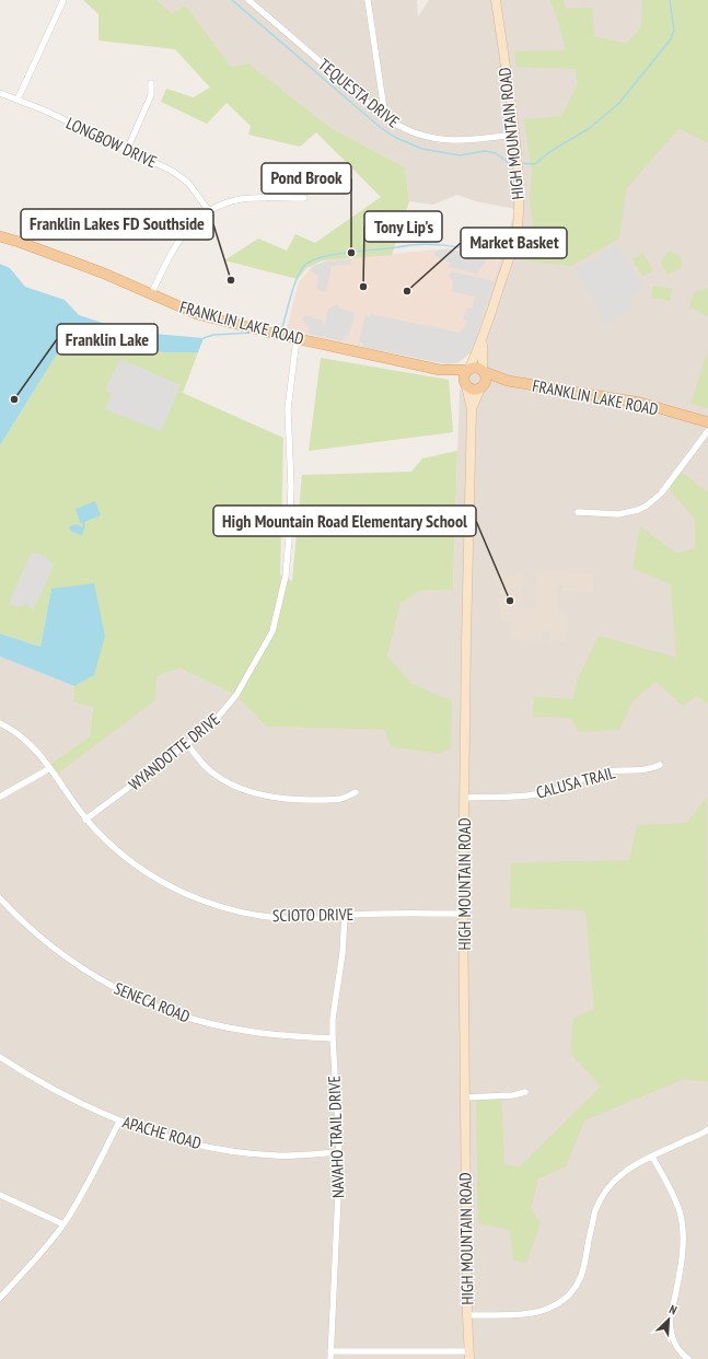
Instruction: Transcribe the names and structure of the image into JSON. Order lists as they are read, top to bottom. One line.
{"streets":{"main road":["HIGH MOUNTAIN ROAD","FRANKLIN LAKE ROAD"],"street":["TEQUESTA DRIVE","LONGBOW DRIVE","WYANDOTTE DRIVE","CALUSA TRAIL","SCIOTO DRIVE","SENECA ROAD","APACHE ROAD","NAVAHO TRAIL DRIVE"]},"crossings":[["TEQUESTA DRIVE","HIGH MOUNTAIN ROAD"],["HIGH MOUNTAIN ROAD","FRANKLIN LAKE ROAD"],["HIGH MOUNTAIN ROAD","CALUSA TRAIL"],["HIGH MOUNTAIN ROAD","SCIOTO DRIVE"],["FRANKLIN LAKE ROAD","WYANDOTTE DRIVE"],["WYANDOTTE DRIVE","SCIOTO DRIVE"],["SCIOTO DRIVE","NAVAHO TRAIL DRIVE"],["SENECA ROAD","NAVAHO TRAIL DRIVE"],["APACHE ROAD","NAVAHO TRAIL DRIVE"]],"places":["Pond Brook","Franklin Lakes FD Southside","Tony Lip's","Market Basket","Franklin Lake","High Mountain Road Elementary School"],"north":"top right"}
